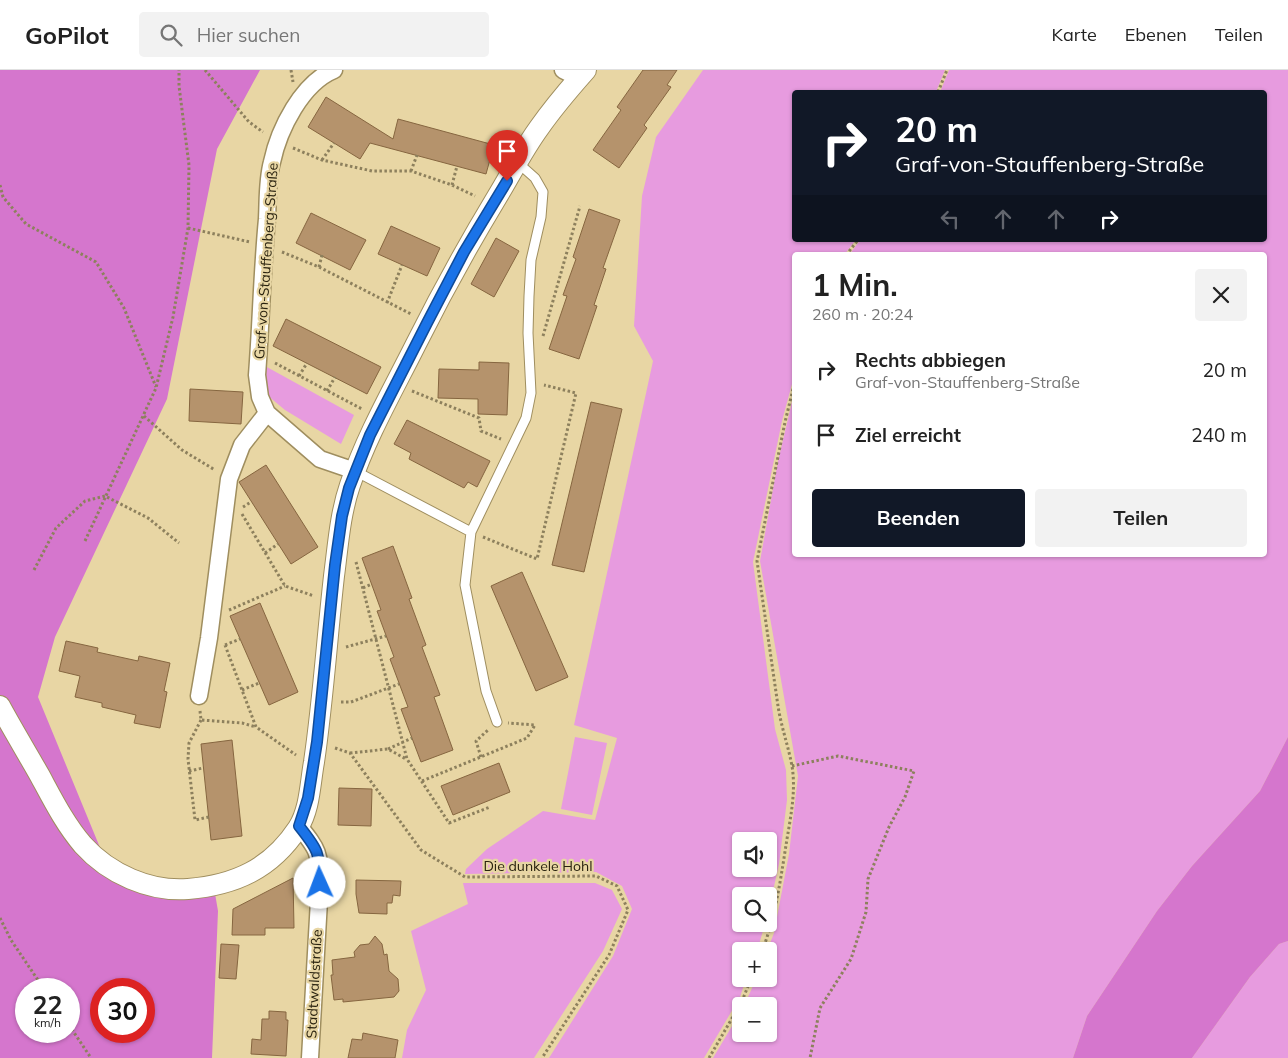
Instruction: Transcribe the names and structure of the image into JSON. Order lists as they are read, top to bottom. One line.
{"streets":{"street":["Graf-von-Stauffenberg-Straße","Stadtwaldstraße"],"path":["Die dunkele Hohl"]},"page":{"header":"GoPilot","search":"Hier suchen","nav":["Karte","Ebenen","Teilen"],"turn":["20 m","Graf-von-Stauffenberg-Straße"],"heading":["1 Min.","260 m · 20:24"],"list":[{"name":"Rechts abbiegen","note":"Graf-von-Stauffenberg-Straße","value":"20 m"},{"name":"Ziel erreicht","value":"240 m"}],"buttons":["Beenden","Teilen"],"map_buttons":["+","−"],"speed":"22 km/h","limit":"30"}}
